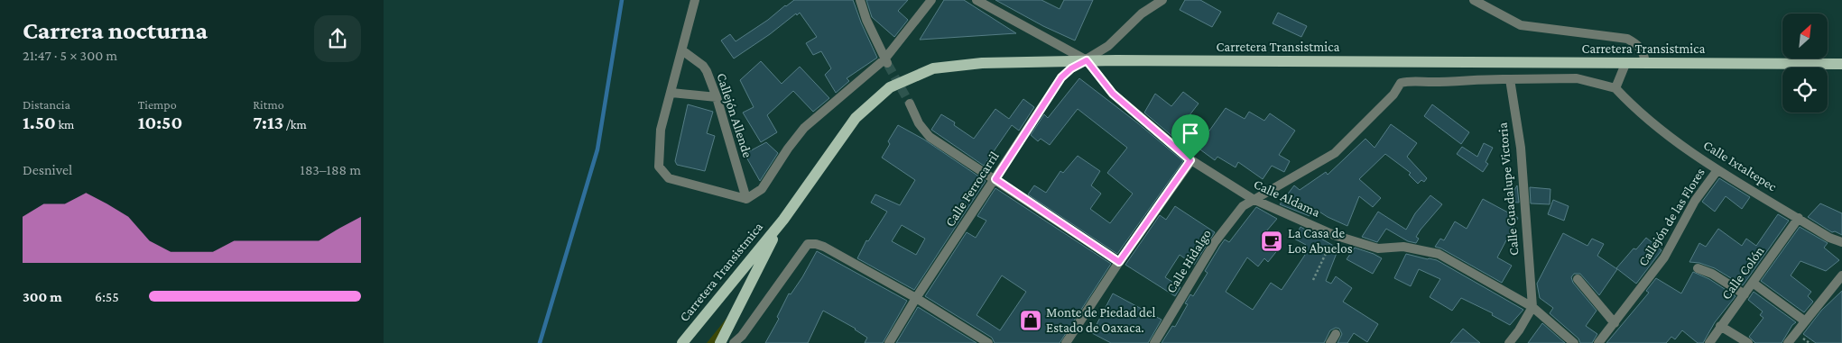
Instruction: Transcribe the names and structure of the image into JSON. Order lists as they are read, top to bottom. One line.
{"streets":{"main road":["Carretera Transistmica"],"street":["Callejón Allende","Calle Ixtaltepec","Calle Ferrocarril","Calle Guadalupe Victoria","Calle Aldama","Callejón de las Flores","Calle Hidalgo","Calle Colón"]},"crossings":[["Calle Ixtaltepec","Callejón de las Flores"],["Calle Ixtaltepec","Calle Colón"],["Calle Ferrocarril","Calle Aldama"],["Calle Guadalupe Victoria","Calle Aldama"],["Calle Guadalupe Victoria","Calle Hidalgo"],["Calle Aldama","Calle Hidalgo"]],"places":{"cafe":["La Casa de Los Abuelos"],"shop":["Monte de Piedad del Estado de Oaxaca."]},"north":"top right","page":{"heading":["Carrera nocturna","21:47 · 5 × 300 m"],"stats":[["Distancia","1.50 km"],["Tiempo","10:50"],["Ritmo","7:13 /km"]],"chart":["Desnivel","183–188 m"],"list":[{"name":"300 m","note":"6:55"}]}}
